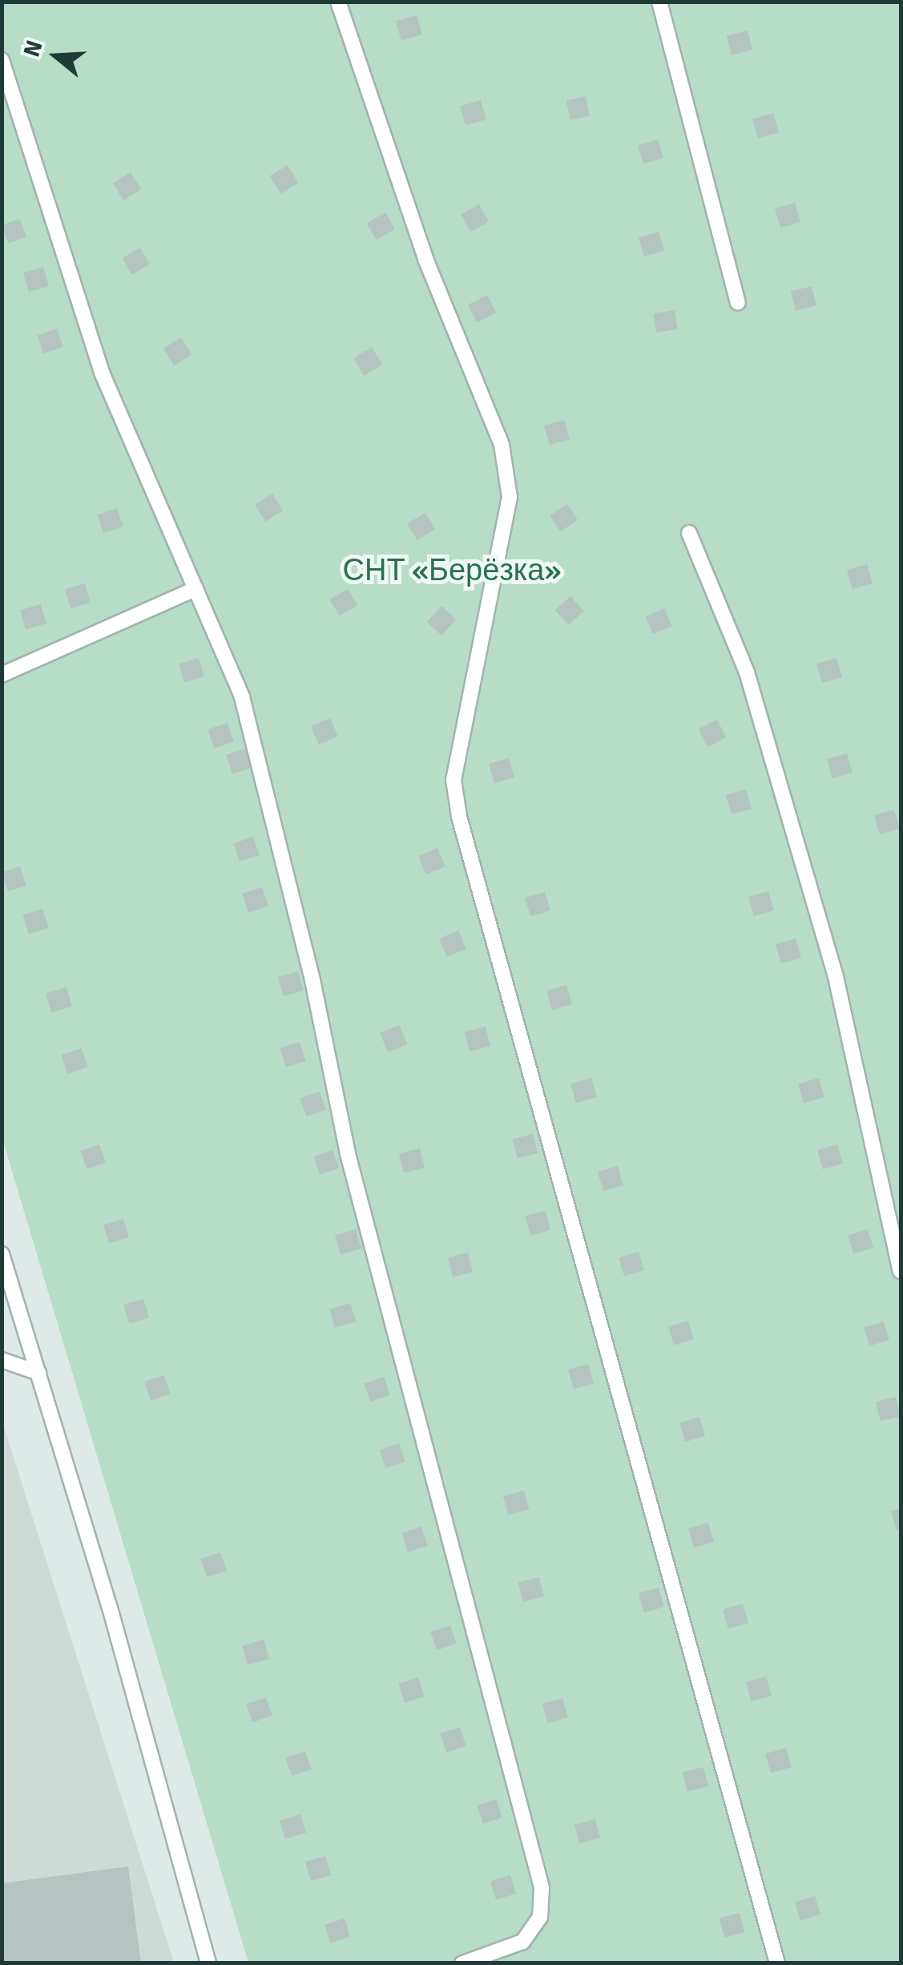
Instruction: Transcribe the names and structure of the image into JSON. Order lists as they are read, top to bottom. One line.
{"parks":["СНТ «Берёзка»"],"north":"left"}
